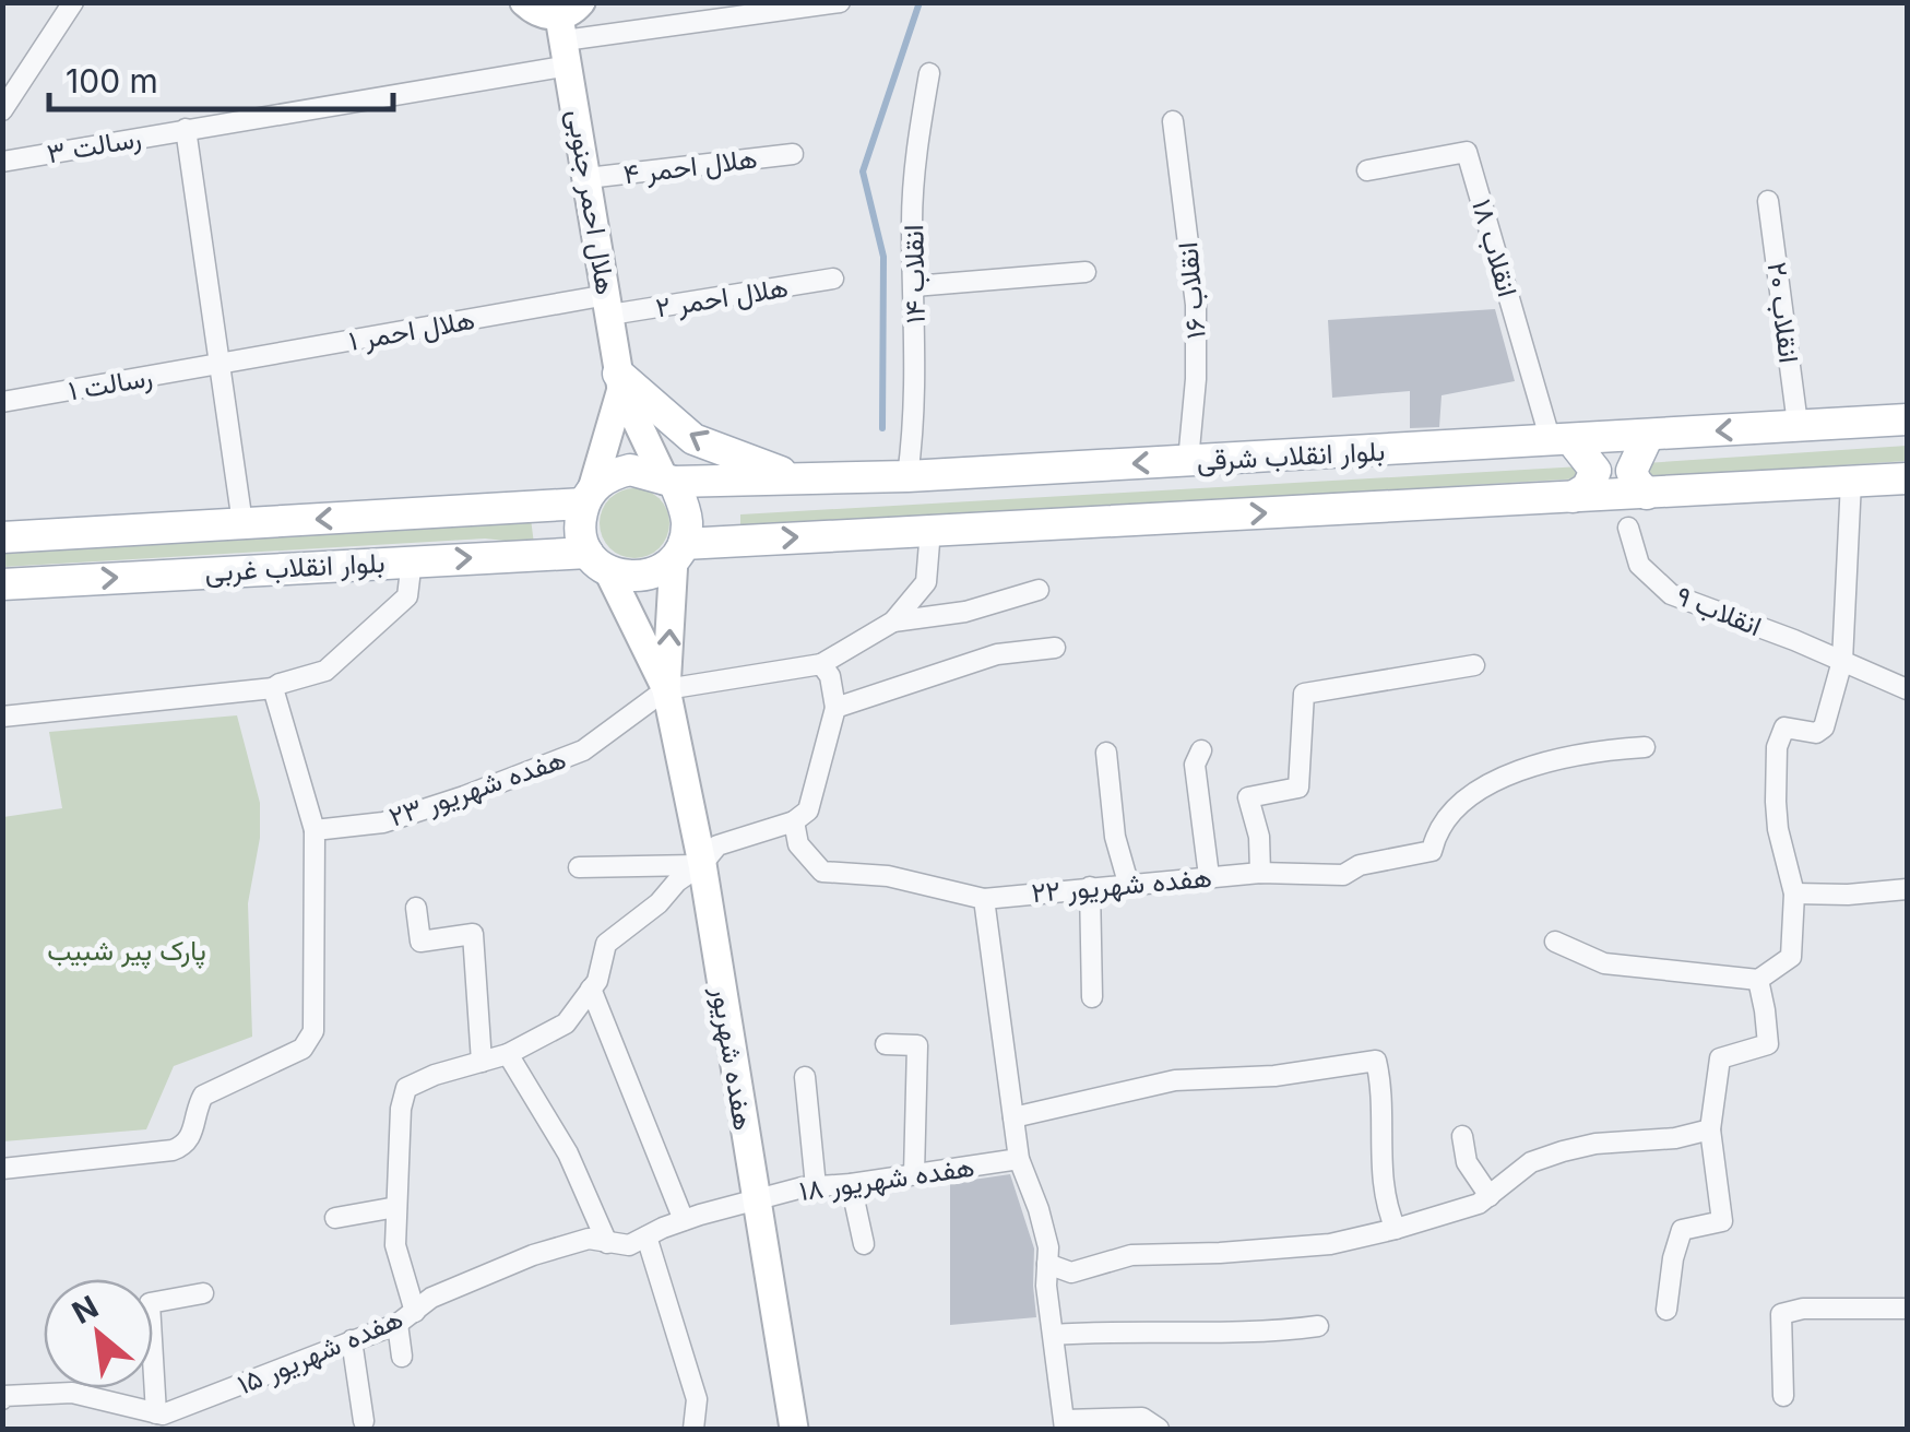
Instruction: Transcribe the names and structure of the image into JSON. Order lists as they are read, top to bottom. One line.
{"streets":{"main road":["هلال احمر جنوبی","بلوار انقلاب شرقی","بلوار انقلاب غربی","هفده شهریور"],"street":["رسالت ۳","هلال احمر ۴","انقلاب ۱۸","انقلاب ۱۴","انقلاب ۱۶","هلال احمر ۲","انقلاب ۲۰","هلال احمر ۱","رسالت ۱","انقلاب ۹","هفده شهریور ۲۳","هفده شهریور ۲۲","هفده شهریور ۱۸","هفده شهریور ۱۵"]},"crossings":[["رسالت ۳","هلال احمر جنوبی"],["هلال احمر ۴","هلال احمر جنوبی"],["هلال احمر جنوبی","هلال احمر ۲"],["هلال احمر جنوبی","هلال احمر ۱"],["هلال احمر جنوبی","بلوار انقلاب شرقی"],["هلال احمر جنوبی","بلوار انقلاب غربی"],["هلال احمر جنوبی","هفده شهریور"],["انقلاب ۱۸","بلوار انقلاب شرقی"],["انقلاب ۱۴","بلوار انقلاب شرقی"],["انقلاب ۱۶","بلوار انقلاب شرقی"],["هلال احمر ۲","هلال احمر ۱"],["انقلاب ۲۰","بلوار انقلاب شرقی"],["هلال احمر ۱","رسالت ۱"],["بلوار انقلاب شرقی","بلوار انقلاب غربی"],["بلوار انقلاب شرقی","هفده شهریور"],["بلوار انقلاب غربی","هفده شهریور"],["هفده شهریور ۲۳","هفده شهریور"],["هفده شهریور","هفده شهریور ۱۸"],["هفده شهریور","هفده شهریور ۱۵"],["هفده شهریور ۱۸","هفده شهریور ۱۵"]],"parks":["پارک پیر شبیب"],"scale_bar":"100 m","north":"top left"}
